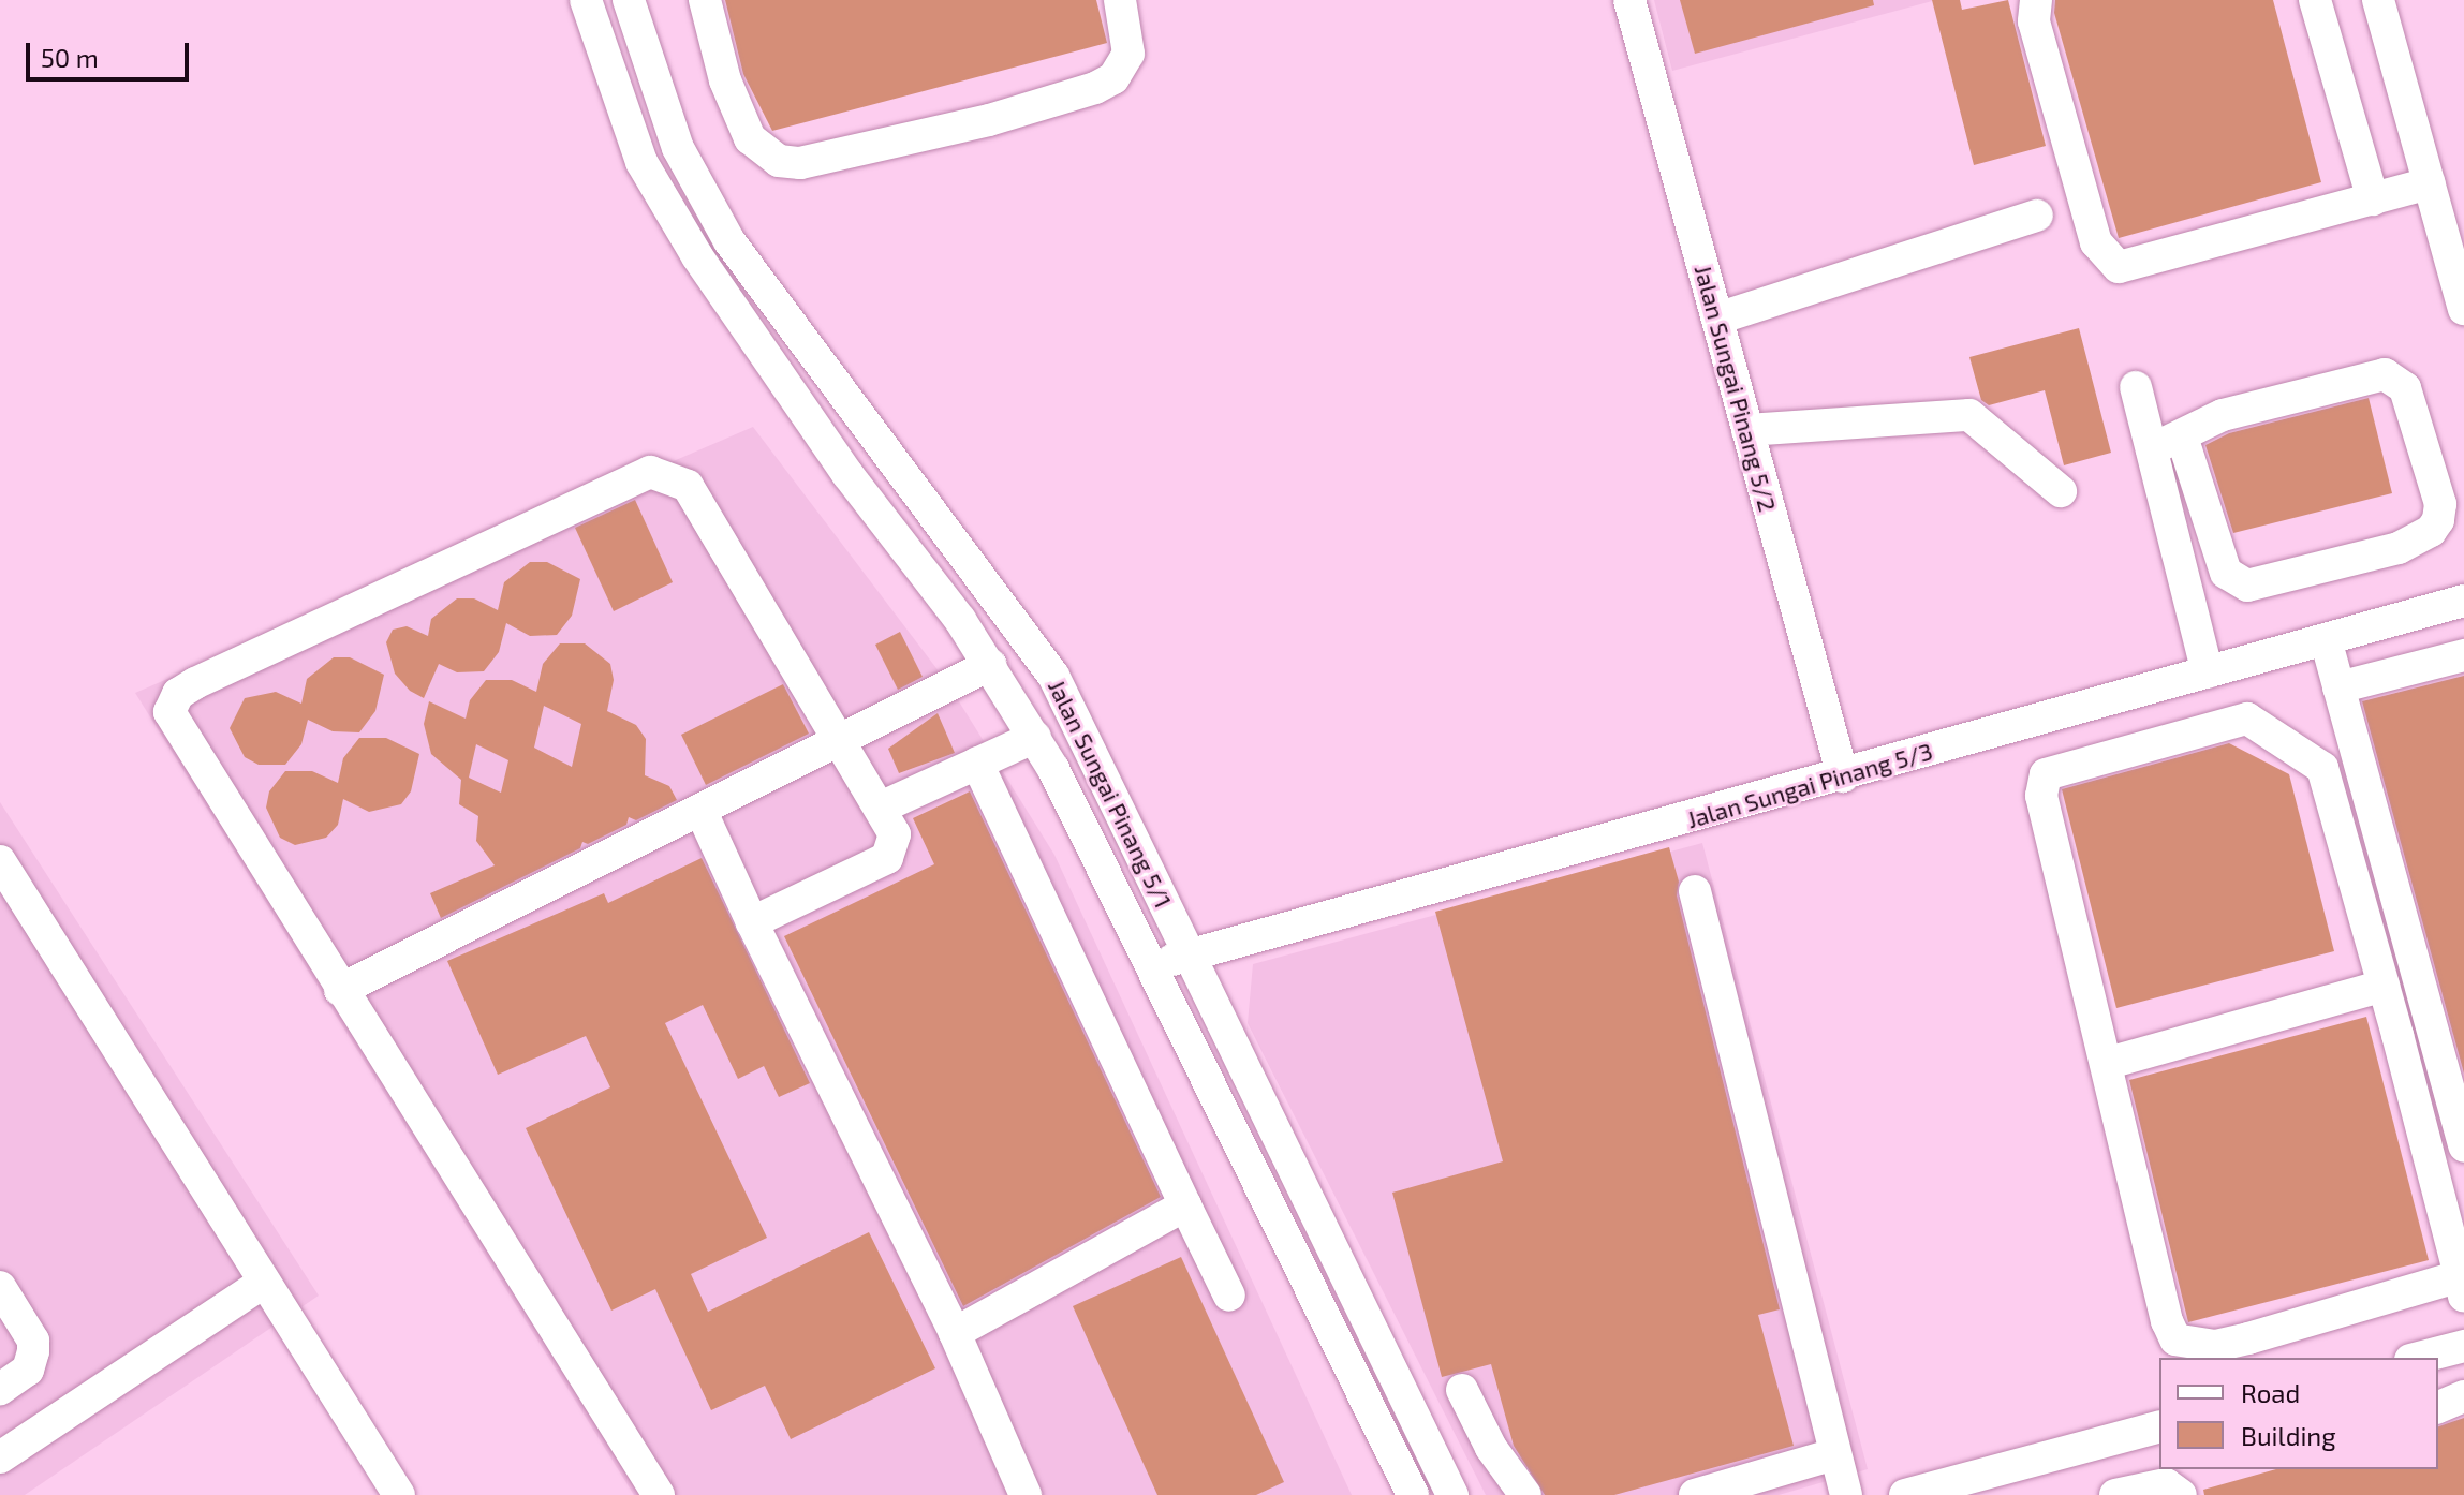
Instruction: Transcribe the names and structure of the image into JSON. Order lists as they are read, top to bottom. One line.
{"streets":{"street":["Jalan Sungai Pinang 5/2","Jalan Sungai Pinang 5/3","Jalan Sungai Pinang 5/1"]},"crossings":[["Jalan Sungai Pinang 5/2","Jalan Sungai Pinang 5/3"],["Jalan Sungai Pinang 5/3","Jalan Sungai Pinang 5/1"]],"legend":["Road","Building"],"scale_bar":"50 m"}
